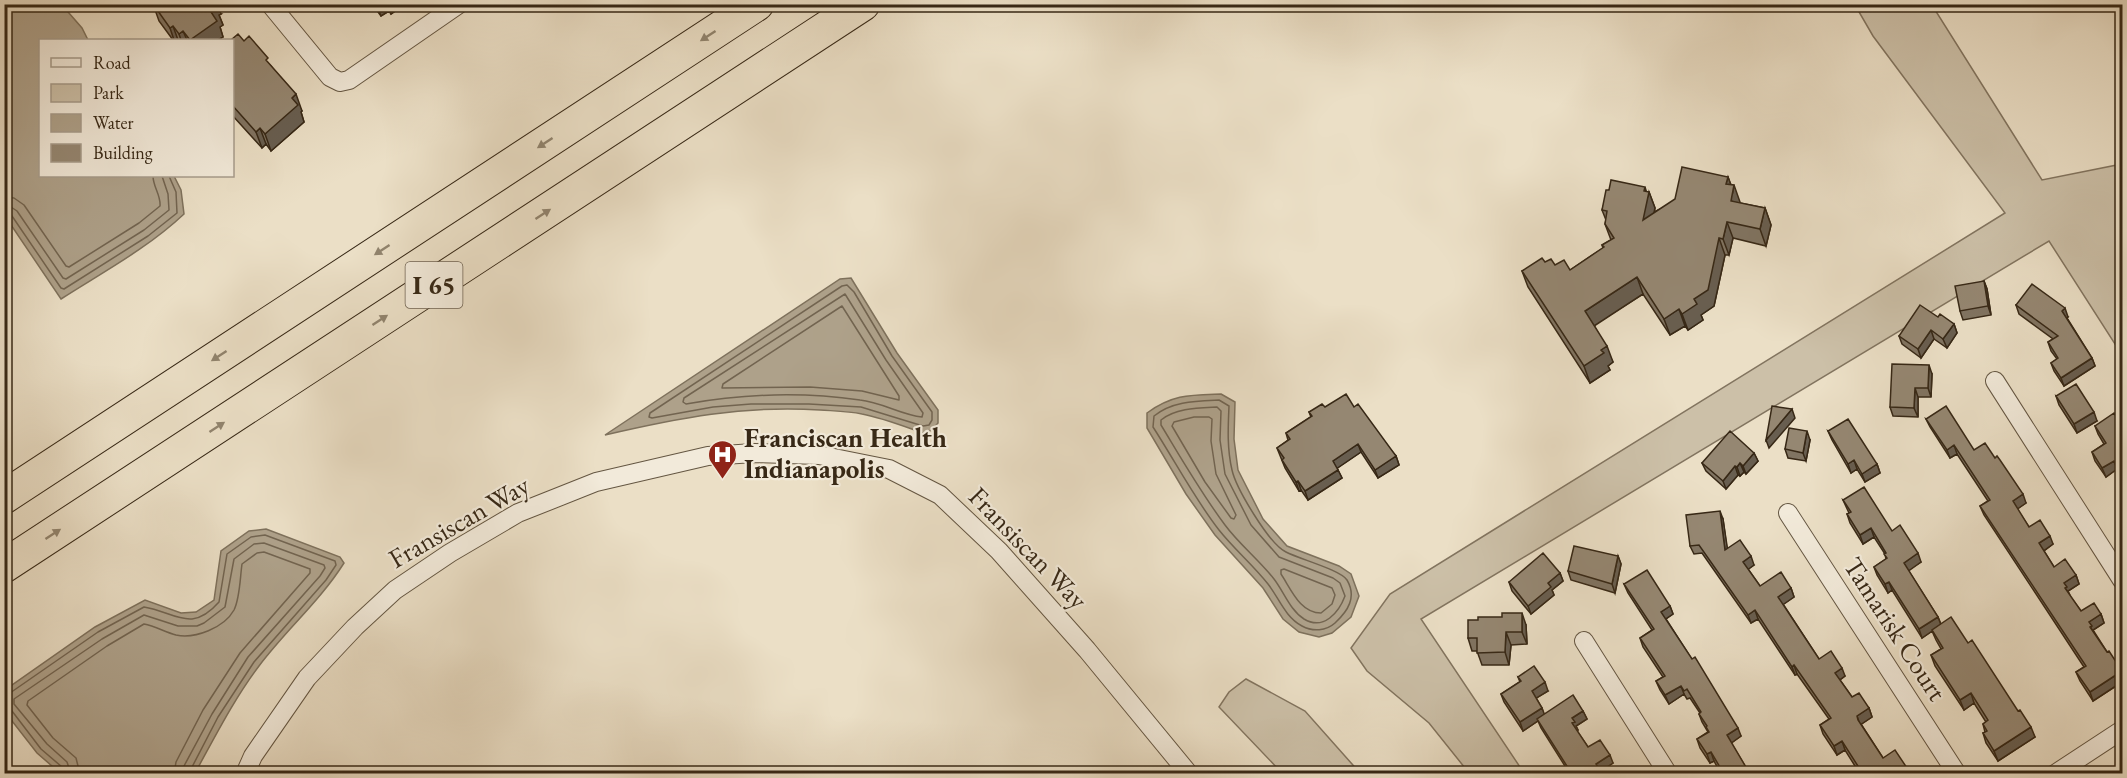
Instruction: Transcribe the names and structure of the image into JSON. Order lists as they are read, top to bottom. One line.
{"streets":{"highway":["I 65"],"street":["Fransiscan Way","Tamarisk Court"]},"places":{"hospital":["Franciscan Health Indianapolis"]},"legend":["Road","Park","Water","Building"]}
